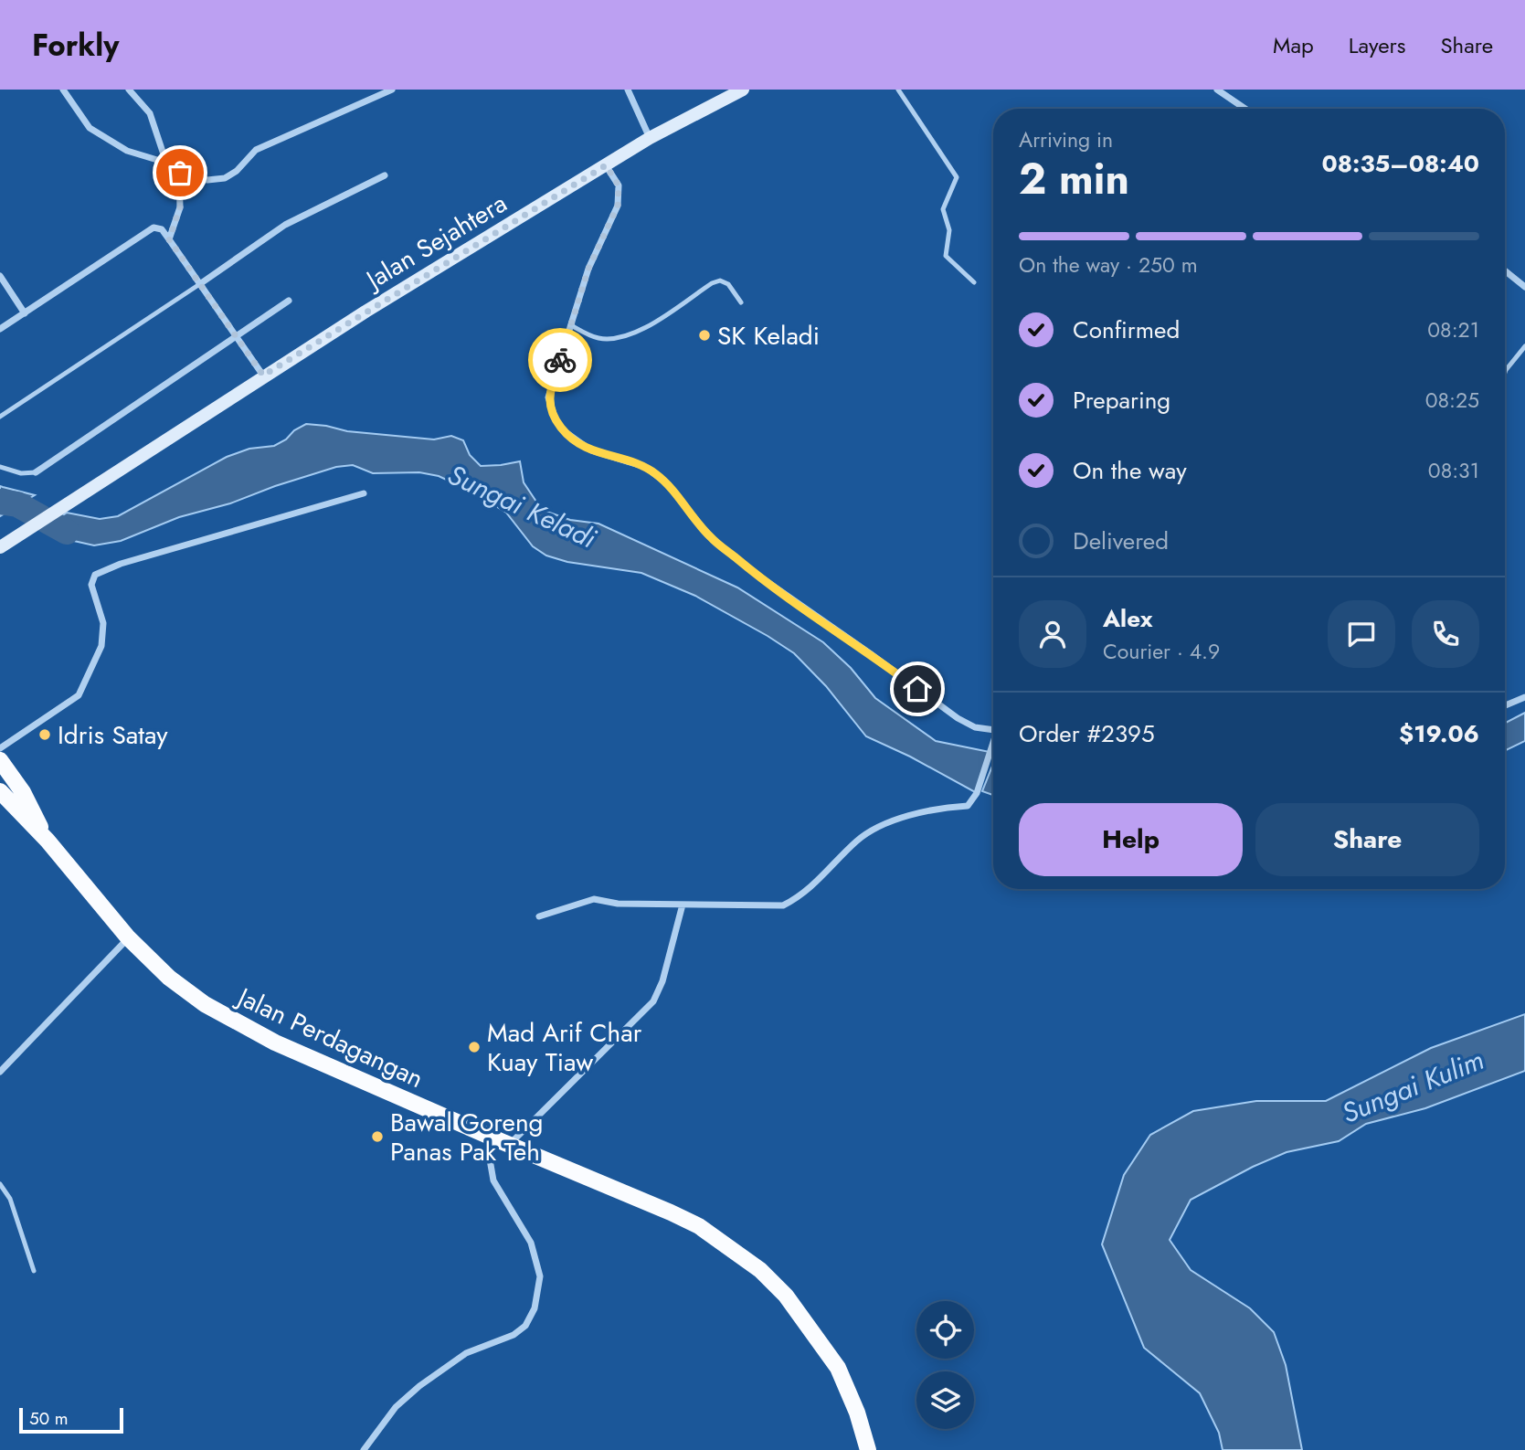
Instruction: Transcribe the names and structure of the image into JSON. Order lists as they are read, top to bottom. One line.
{"streets":{"main road":["Jalan Sejahtera","Jalan Perdagangan"]},"water":["Sungai Keladi","Sungai Kulim"],"places":["SK Keladi","Idris Satay","Mad Arif Char Kuay Tiaw","Bawal Goreng Panas Pak Teh"],"scale_bar":"50 m","page":{"header":"Forkly","nav":["Map","Layers","Share"],"heading":["2 min","Arriving in","08:35–08:40"],"panel":["Alex","Courier · 4.9","Order #2395","$19.06"],"bar":"On the way · 250 m","list":[["Confirmed","08:21"],["Preparing","08:25"],["On the way","08:31"],"Delivered"],"buttons":["Help","Share"],"scale":"50 m"}}
